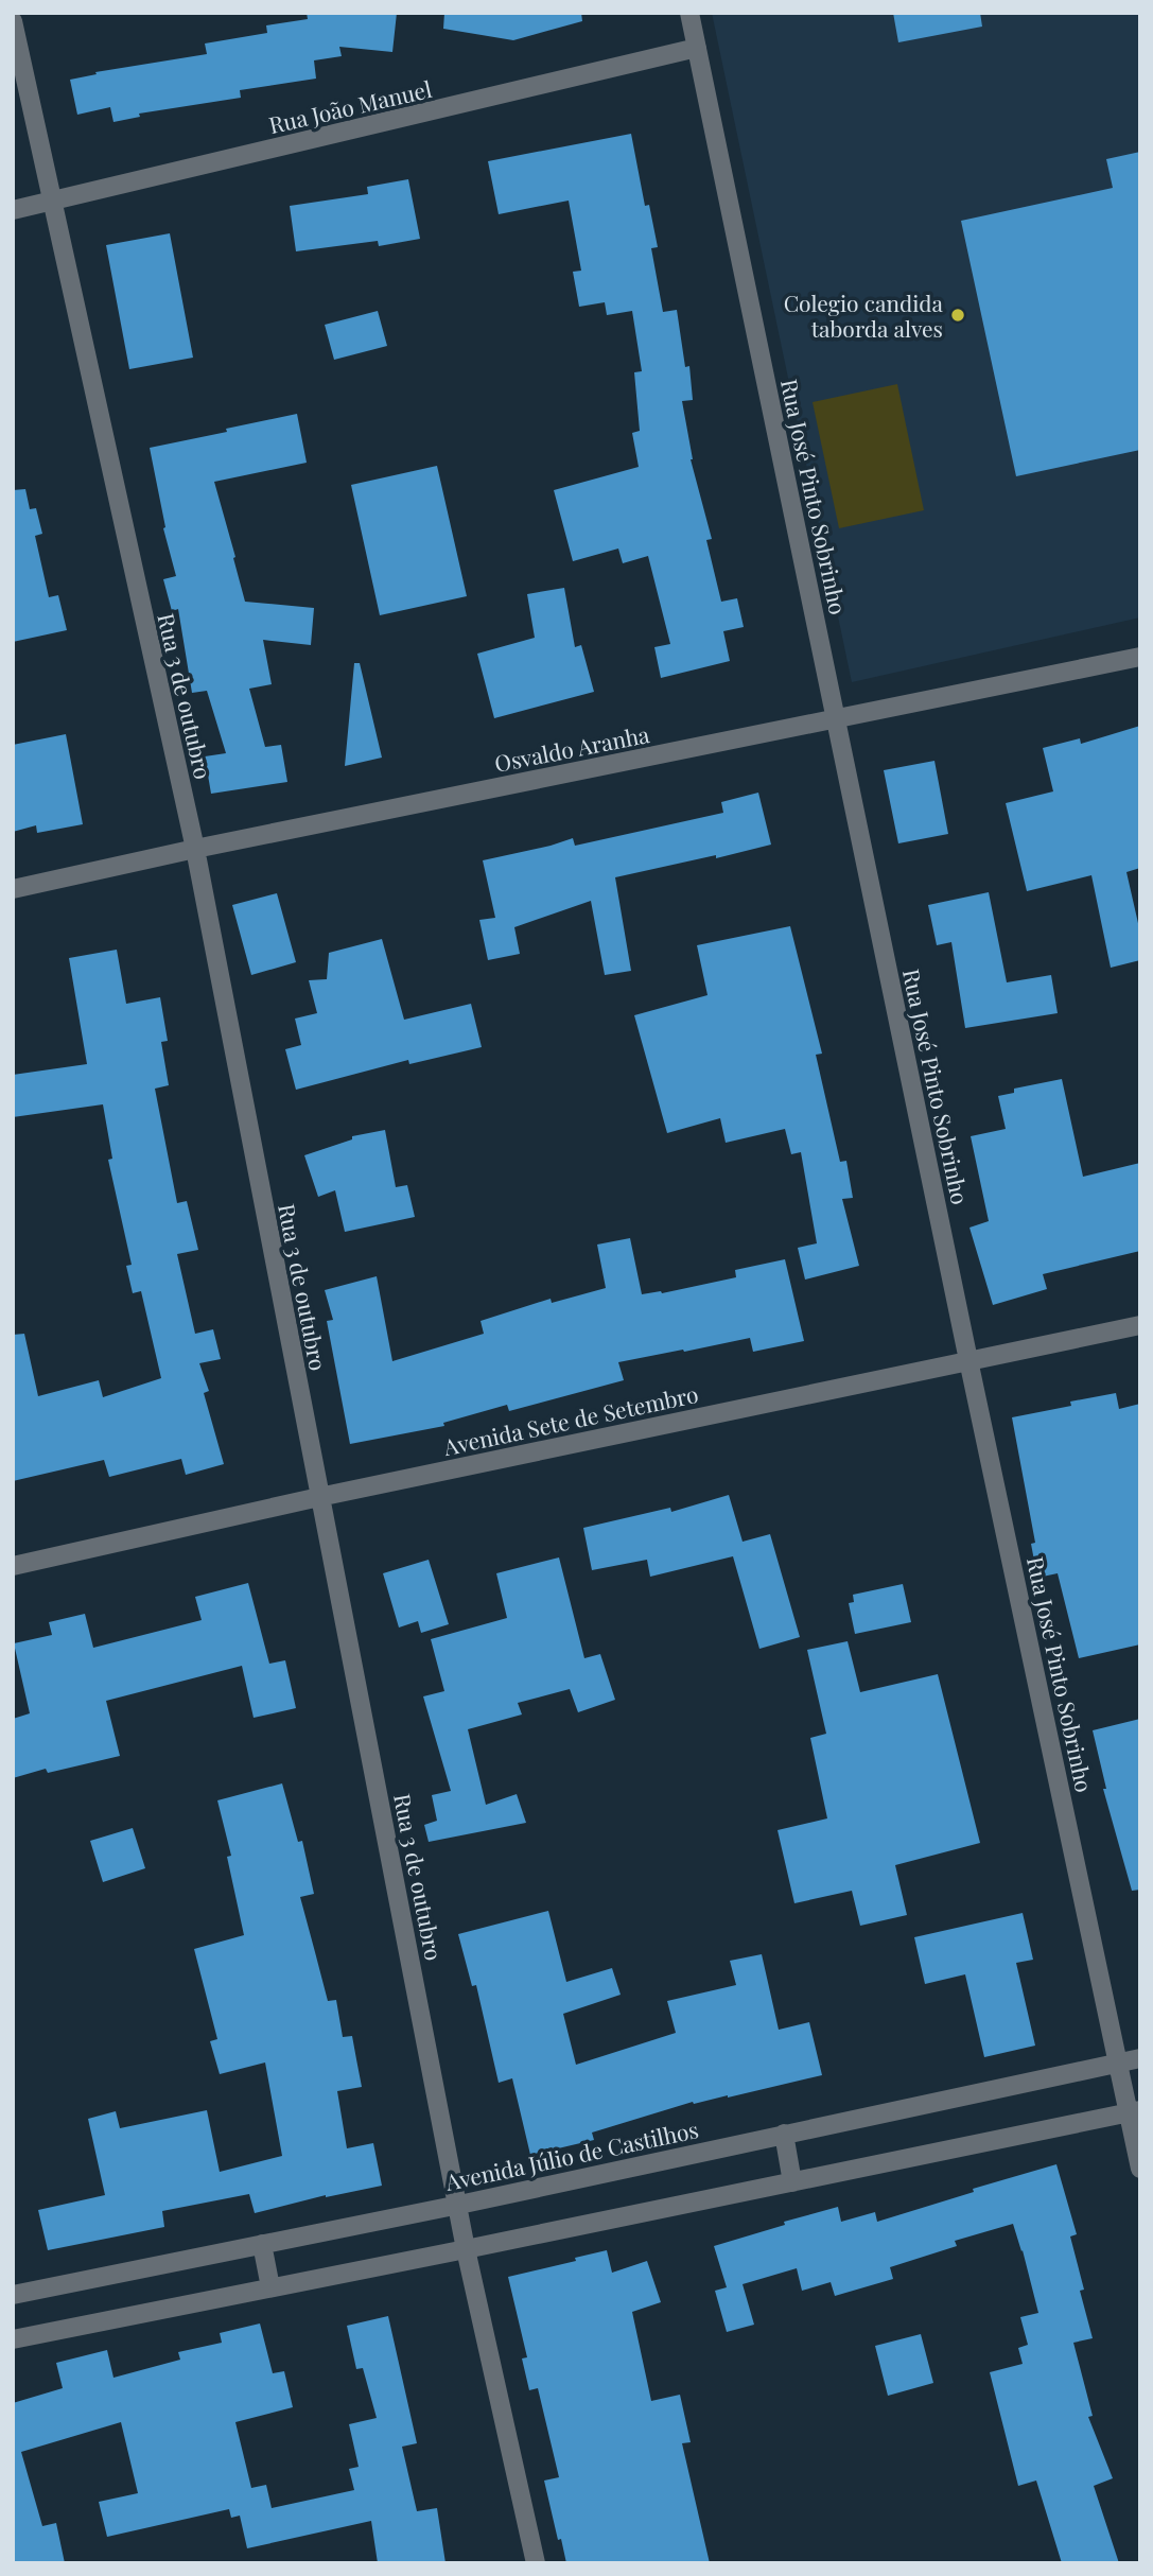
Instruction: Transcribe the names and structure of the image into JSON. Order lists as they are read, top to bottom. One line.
{"streets":{"street":["Rua João Manuel","Rua José Pinto Sobrinho","Rua 3 de outubro","Osvaldo Aranha","Avenida Sete de Setembro","Avenida Júlio de Castilhos"]},"crossings":[["Rua João Manuel","Rua José Pinto Sobrinho"],["Rua João Manuel","Rua 3 de outubro"],["Rua José Pinto Sobrinho","Osvaldo Aranha"],["Rua José Pinto Sobrinho","Avenida Sete de Setembro"],["Rua José Pinto Sobrinho","Avenida Júlio de Castilhos"],["Rua 3 de outubro","Osvaldo Aranha"],["Rua 3 de outubro","Avenida Sete de Setembro"],["Rua 3 de outubro","Avenida Júlio de Castilhos"]],"places":["Colegio candida taborda alves"]}
